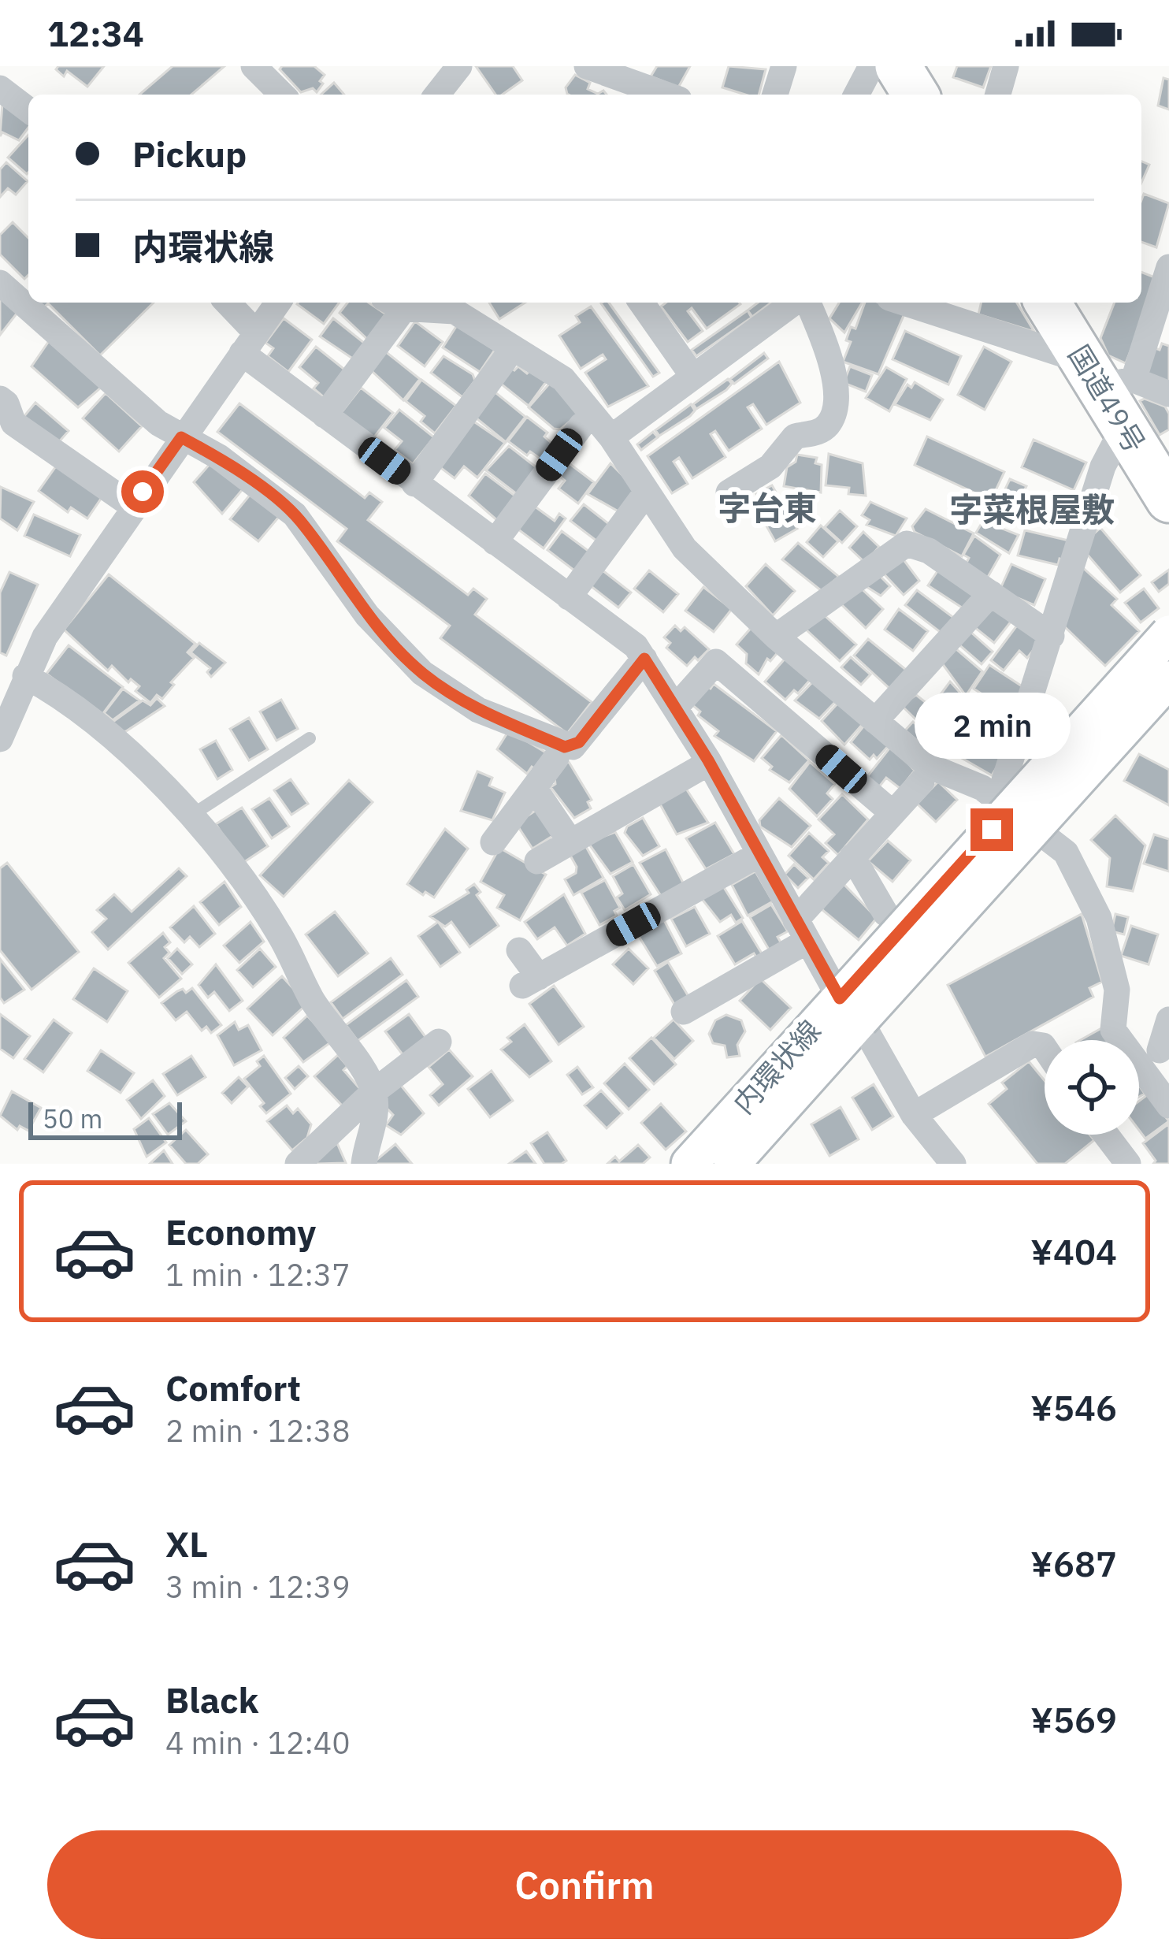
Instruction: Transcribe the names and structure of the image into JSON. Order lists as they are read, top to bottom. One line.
{"streets":{"highway":["国道49号"],"street":["内環状線"]},"districts":["字台東","字菜根屋敷"],"scale_bar":"50 m","page":{"status":"12:34","banner":["Pickup","内環状線"],"bubble":"2 min","scale":"50 m","list":[{"name":"Economy","note":"1 min · 12:37","value":"¥404"},{"name":"Comfort","note":"2 min · 12:38","value":"¥546"},{"name":"XL","note":"3 min · 12:39","value":"¥687"},{"name":"Black","note":"4 min · 12:40","value":"¥569"}],"buttons":"Confirm"}}
